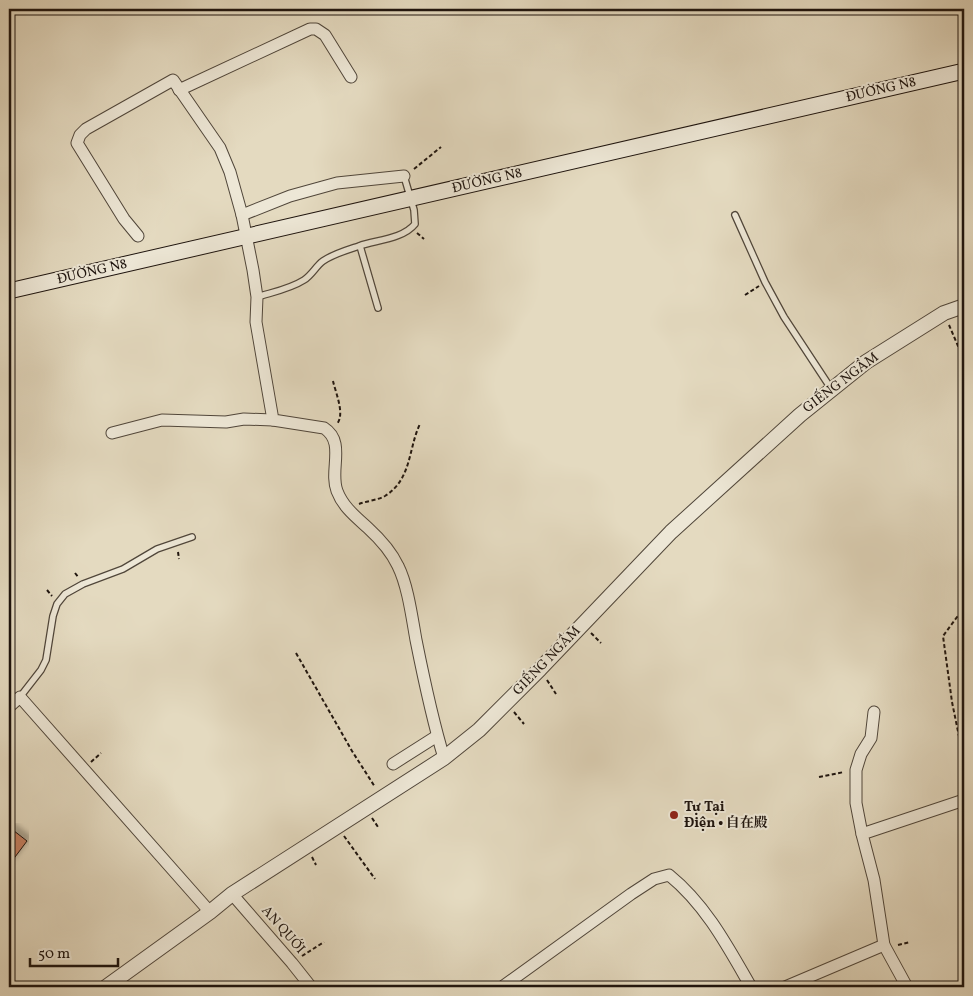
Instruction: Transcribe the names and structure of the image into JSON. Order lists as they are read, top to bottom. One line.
{"streets":{"main road":["ĐƯỜNG N8"],"street":["GIẾNG NGẦM","AN QUỚI"]},"crossings":[["GIẾNG NGẦM","AN QUỚI"]],"places":["Tự Tại Điện • 自在殿"],"scale_bar":"50 m"}
